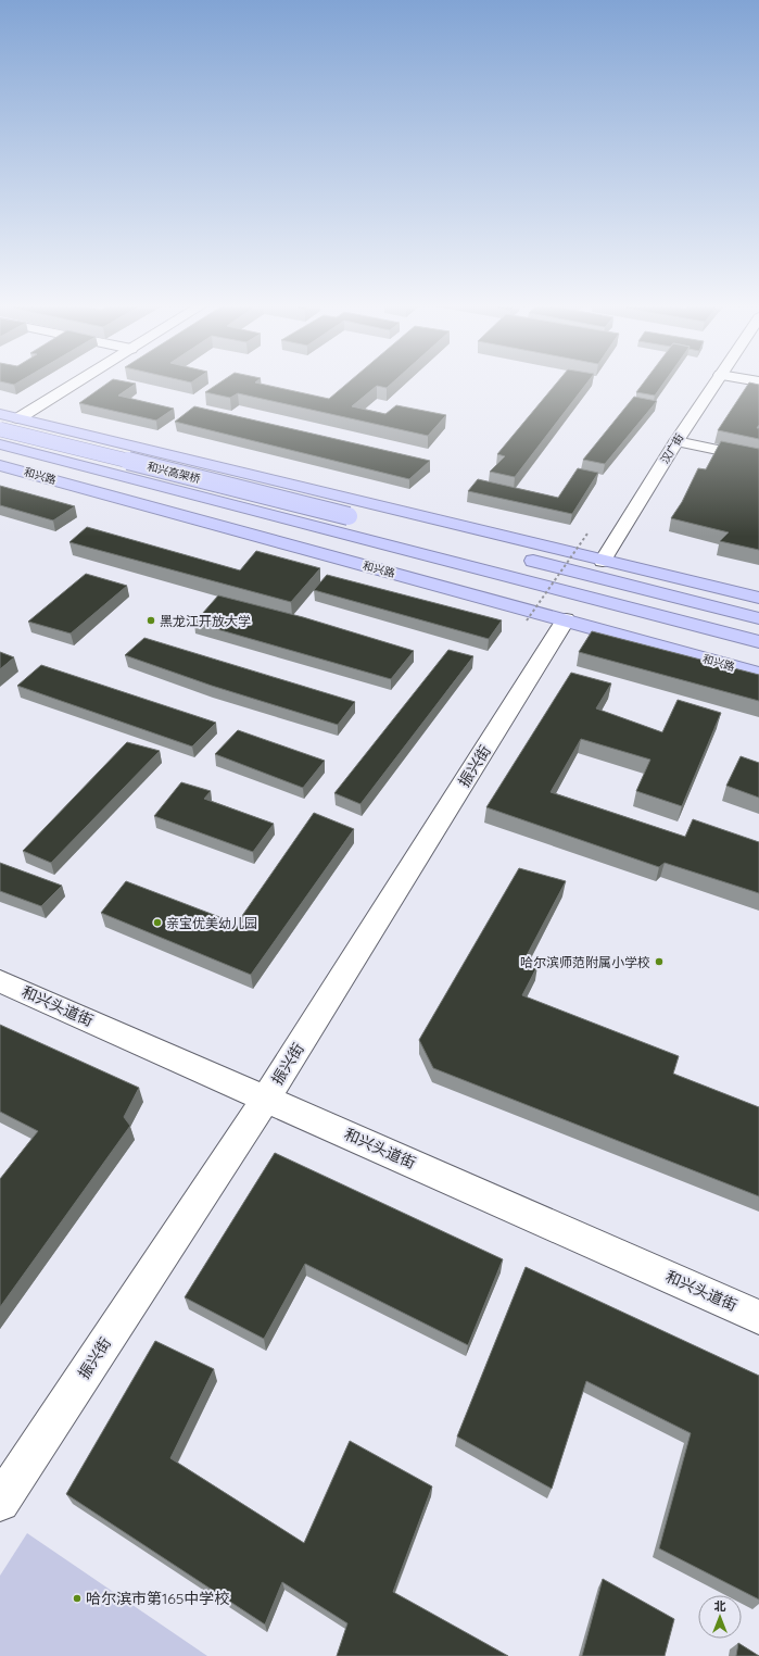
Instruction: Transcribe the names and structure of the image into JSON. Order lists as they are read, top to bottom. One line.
{"streets":{"highway":["和兴高架桥","和兴路"],"street":["汉广街","振兴街","和兴头道街"]},"crossings":[["和兴高架桥","和兴路"],["和兴路","振兴街"],["振兴街","和兴头道街"]],"places":["黑龙江开放大学","亲宝优美幼儿园","哈尔滨师范附属小学校","哈尔滨市第165中学校"],"north":"top"}
